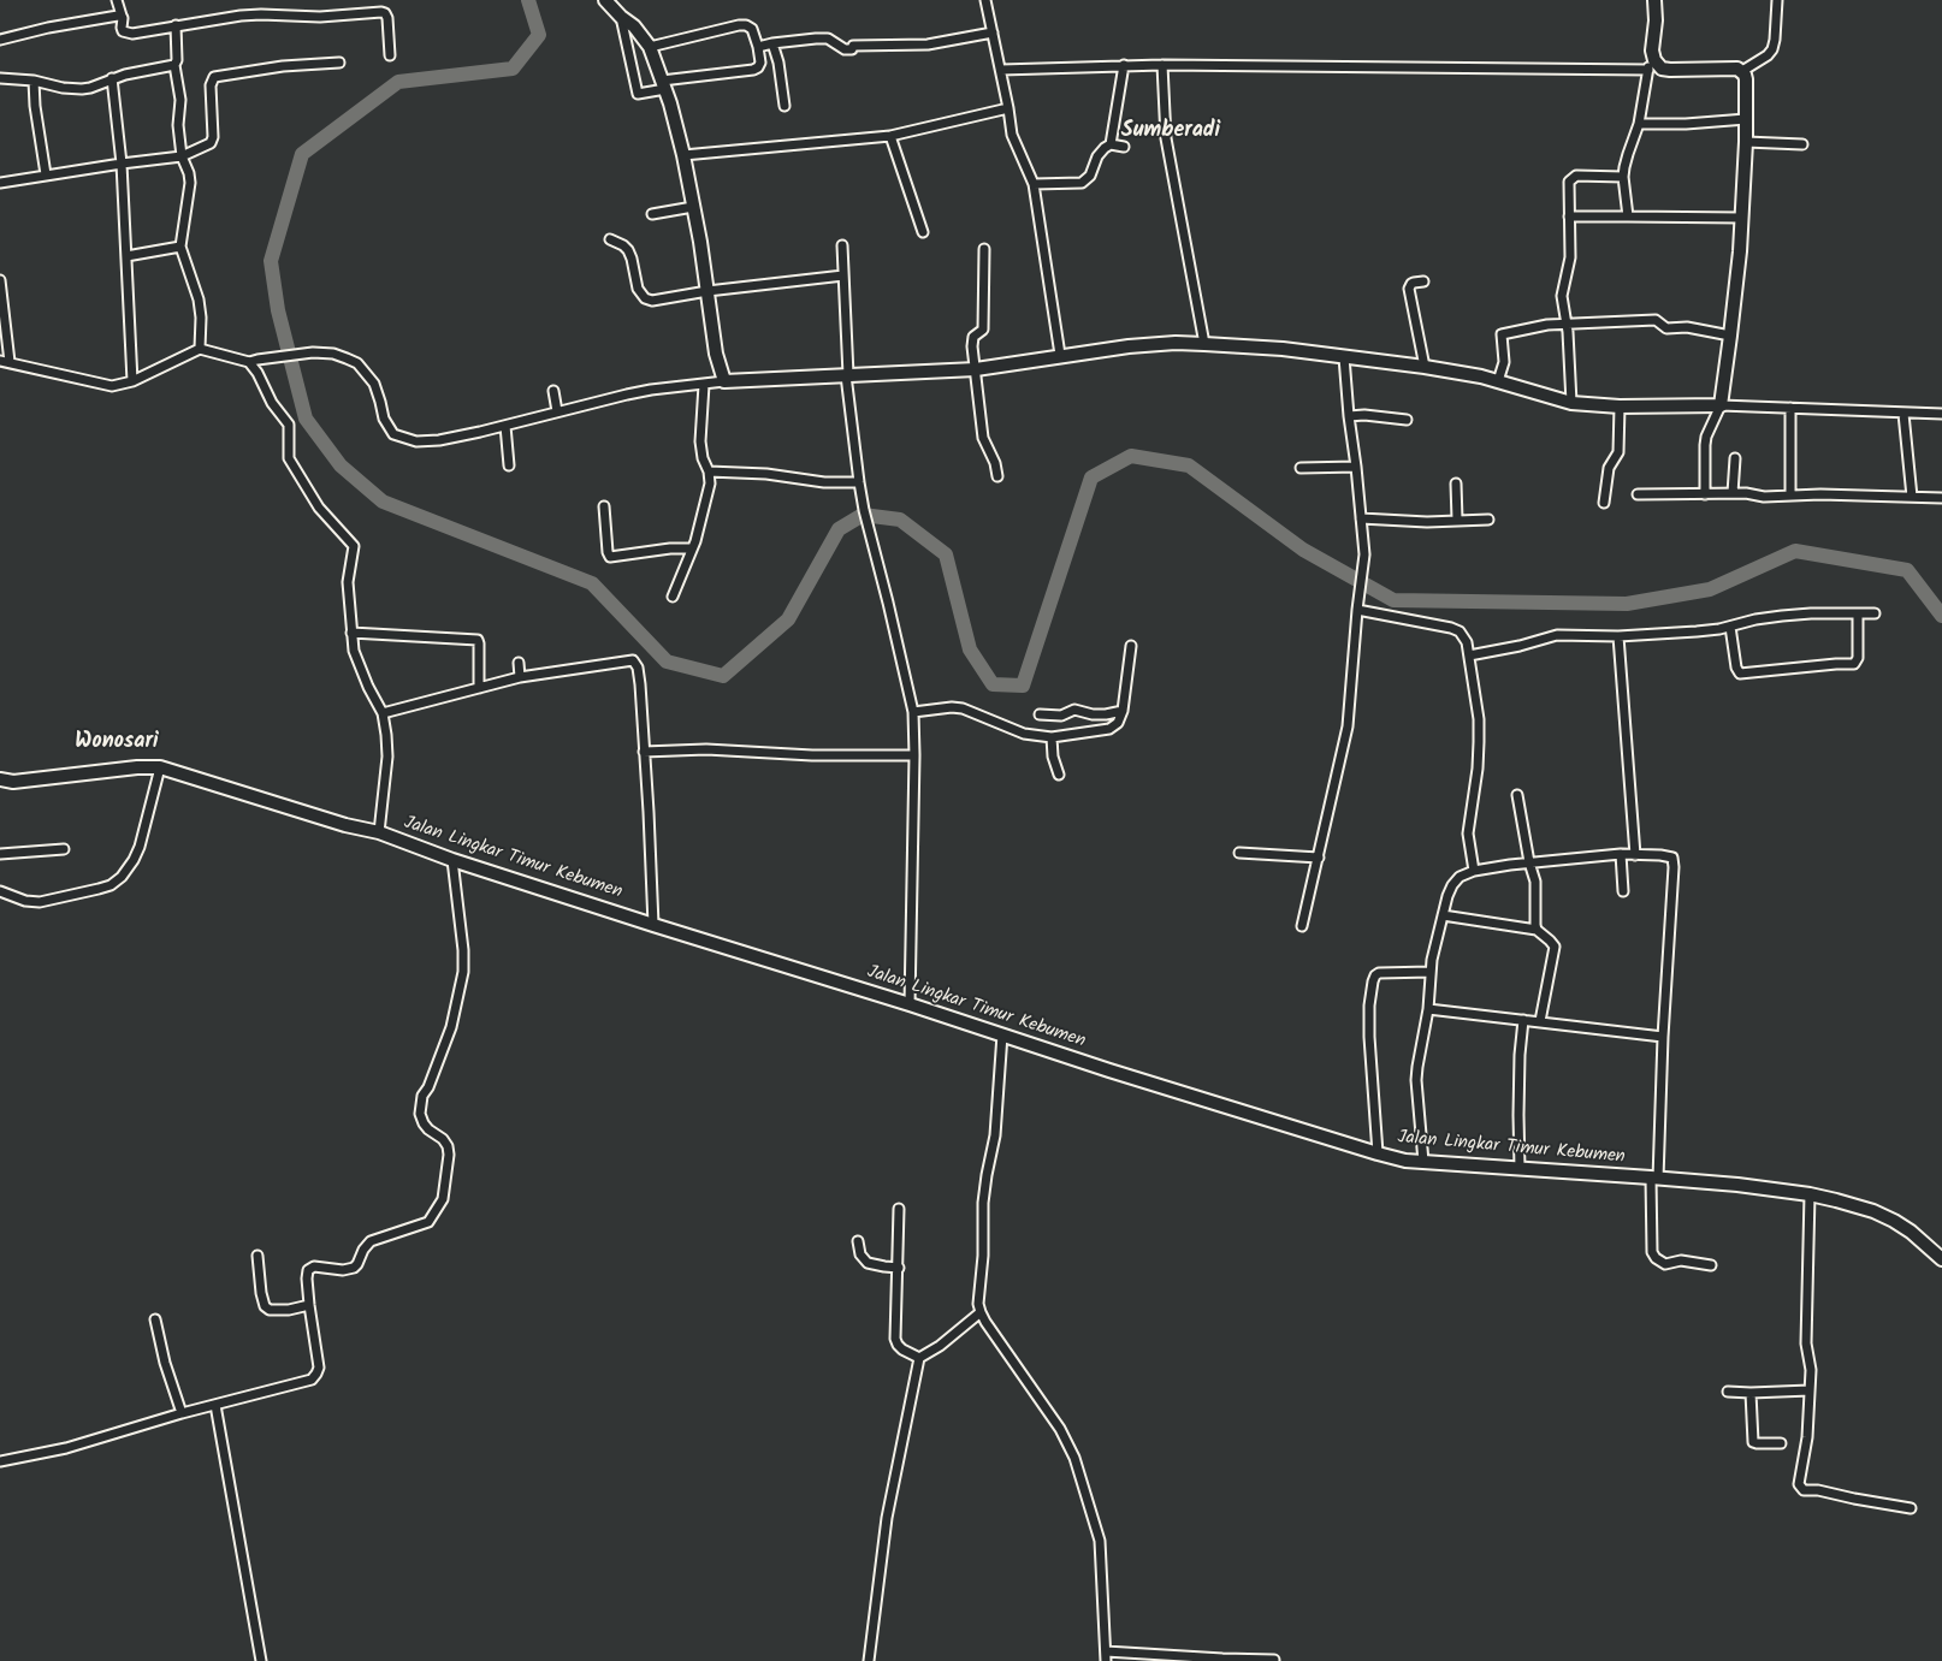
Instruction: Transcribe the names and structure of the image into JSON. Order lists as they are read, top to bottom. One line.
{"streets":{"main road":["Jalan Lingkar Timur Kebumen"]},"districts":["Sumberadi","Wonosari"]}
